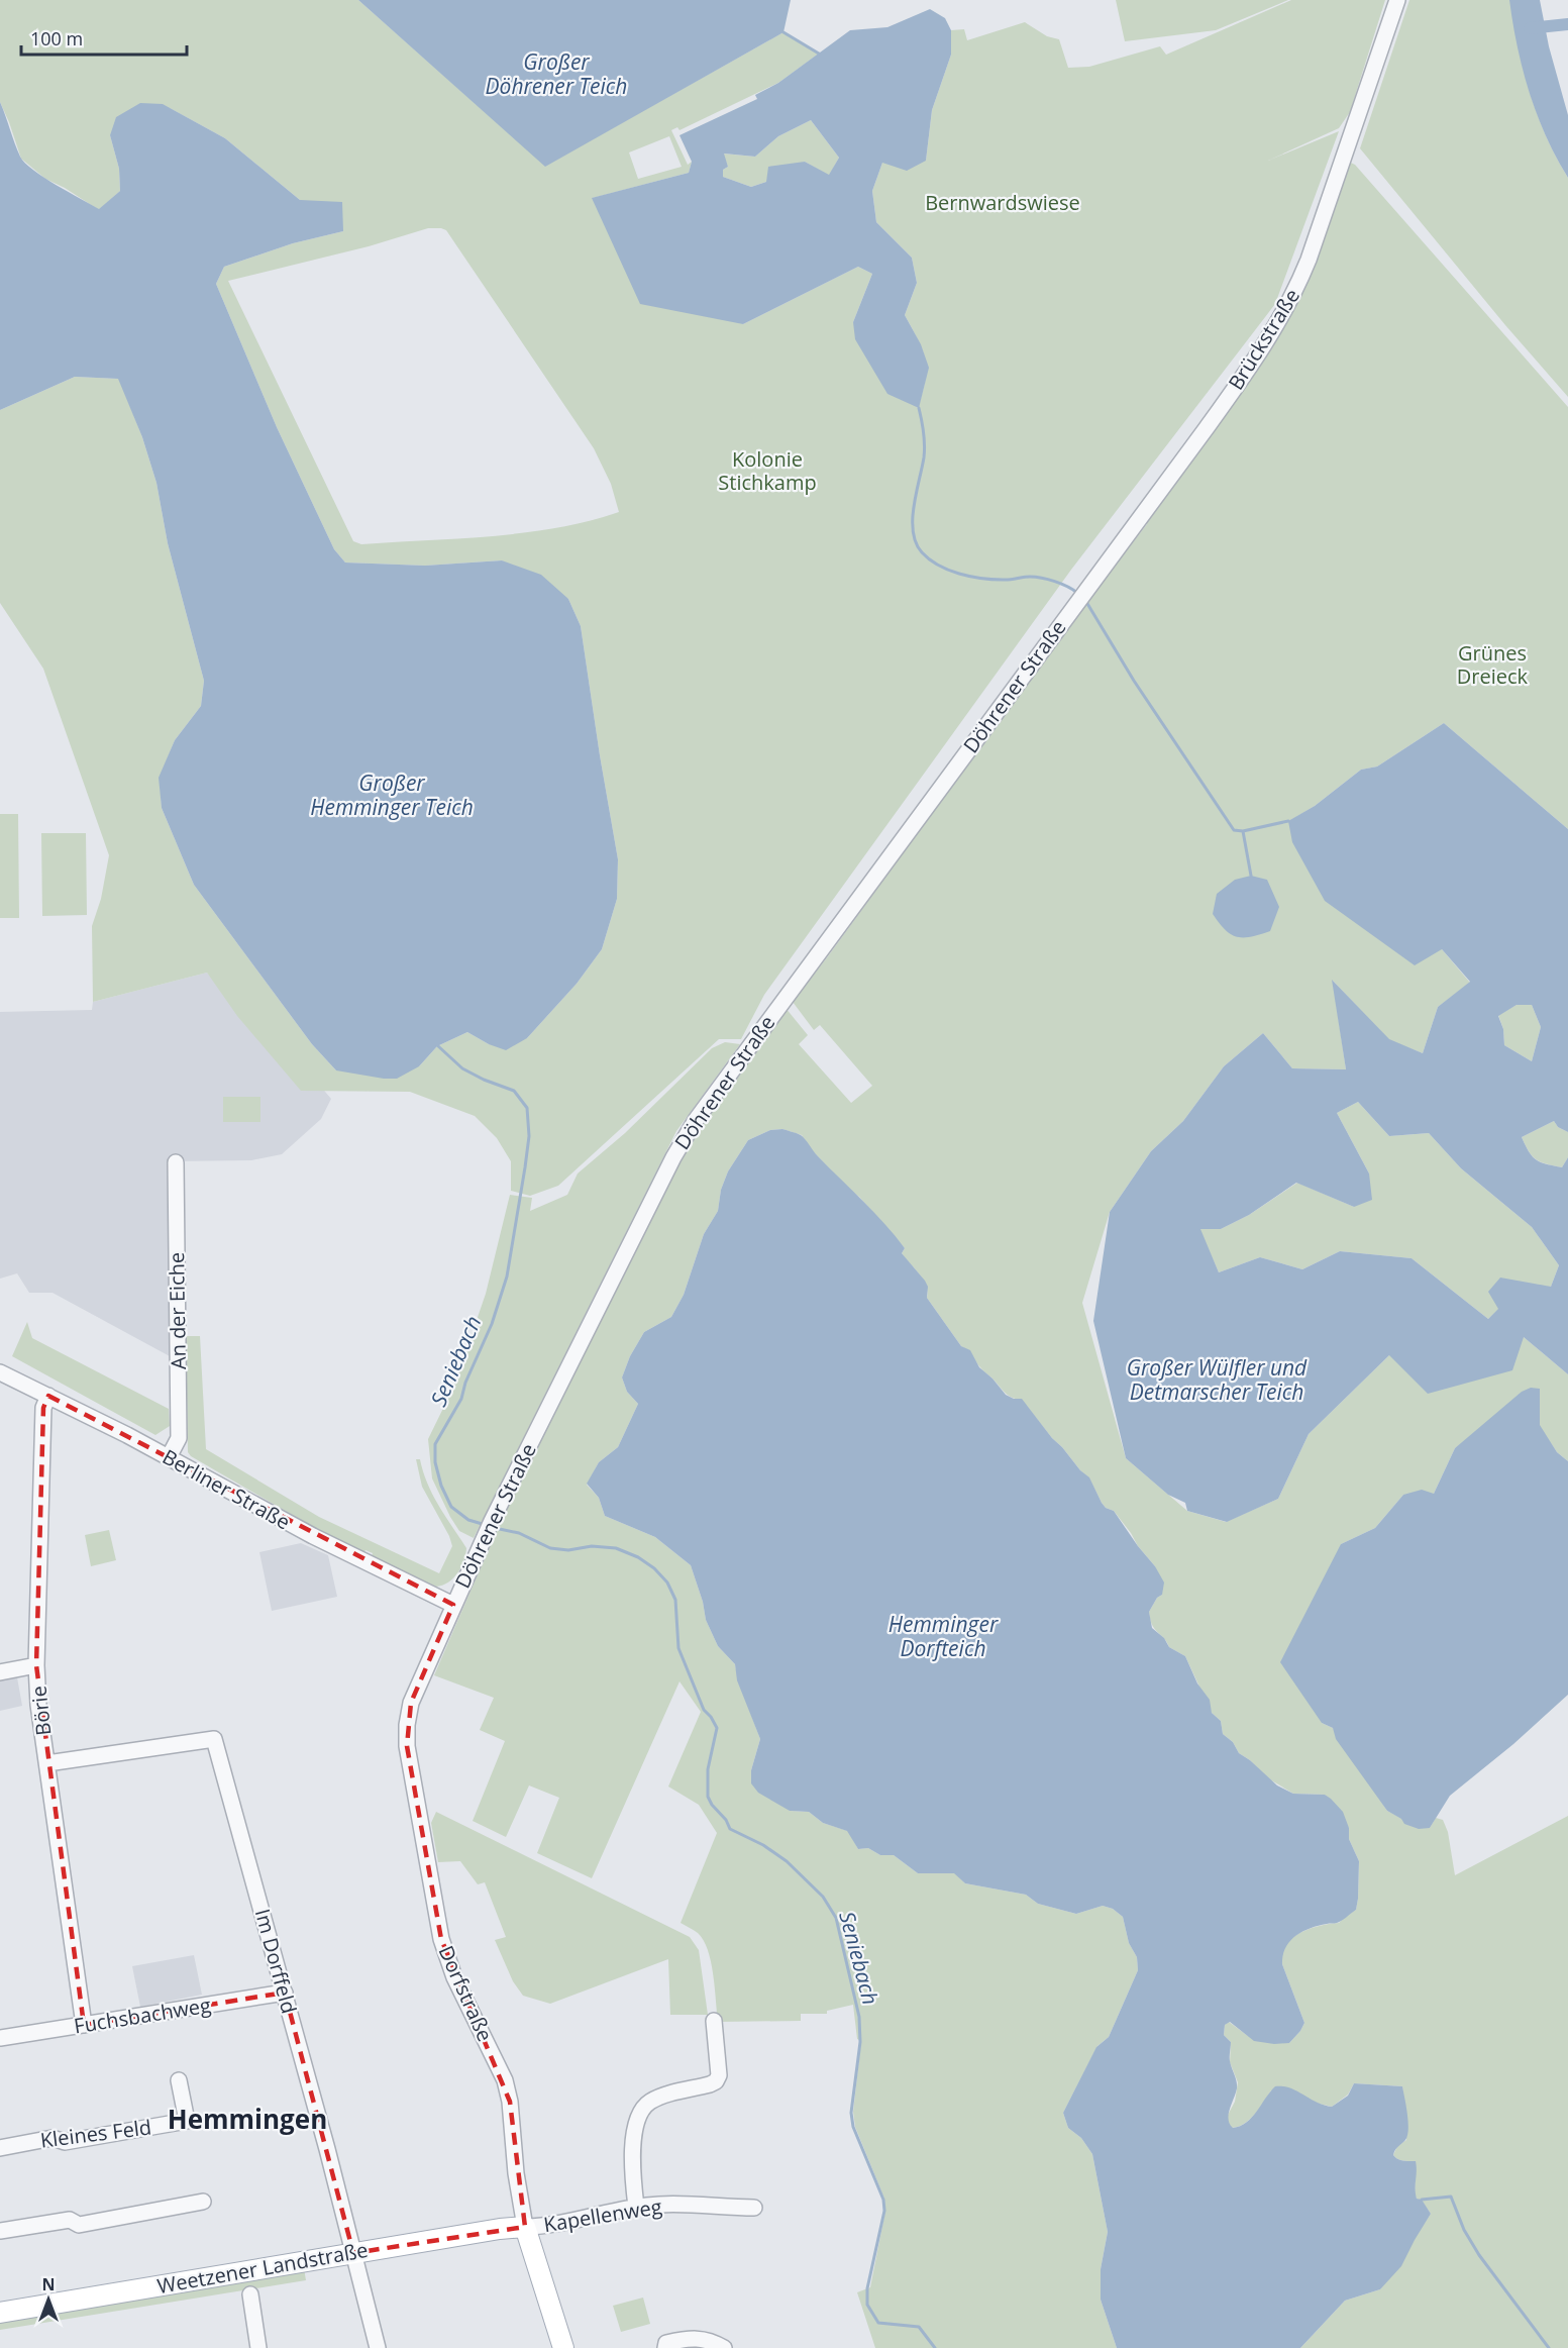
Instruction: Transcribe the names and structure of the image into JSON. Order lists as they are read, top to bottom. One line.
{"streets":{"main road":["Dorfstraße","Weetzener Landstraße"],"street":["Brückstraße","Döhrener Straße","An der Eiche","Berliner Straße","Börie","Im Dorffeld","Fuchsbachweg","Kleines Feld","Kapellenweg"]},"crossings":[["Brückstraße","Döhrener Straße"],["Döhrener Straße","Berliner Straße"],["Döhrener Straße","Dorfstraße"],["An der Eiche","Berliner Straße"],["Berliner Straße","Börie"],["Berliner Straße","Dorfstraße"],["Börie","Im Dorffeld"],["Börie","Fuchsbachweg"],["Im Dorffeld","Fuchsbachweg"],["Im Dorffeld","Weetzener Landstraße"],["Dorfstraße","Kapellenweg"],["Dorfstraße","Weetzener Landstraße"],["Kapellenweg","Weetzener Landstraße"]],"districts":["Hemmingen"],"water":["Großer Döhrener Teich","Großer Hemminger Teich","Seniebach","Großer Wülfler und Detmarscher Teich","Hemminger Dorfteich"],"parks":["Bernwardswiese","Kolonie Stichkamp","Grünes Dreieck"],"scale_bar":"100 m","north":"top"}
